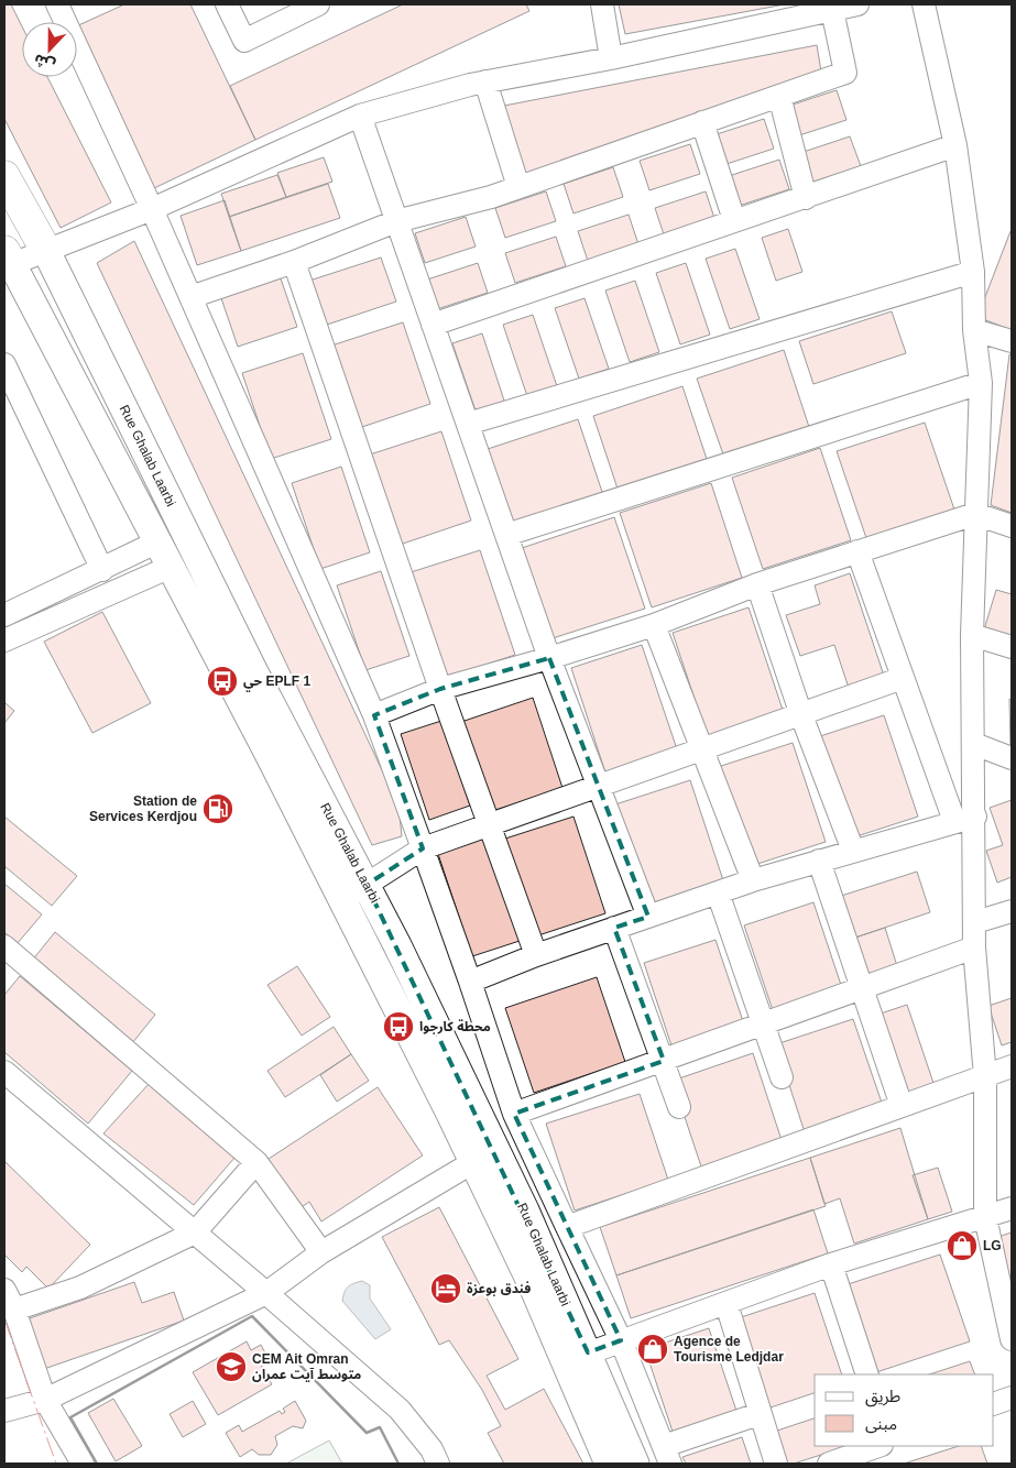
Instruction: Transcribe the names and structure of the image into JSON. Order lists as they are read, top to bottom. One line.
{"streets":{"main road":["Rue Ghalab Laarbi"]},"places":{"bus stop":["حي EPLF 1","محطة كارجوا"],"fuel station":["Station de Services Kerdjou"],"shop":["LG","Agence de Tourisme Ledjdar"],"hotel":["فندق بوعزة"],"school or university":["CEM Ait Omran متوسط آيت عمران"]},"legend":["طريق","مبنى"],"north":"bottom"}
